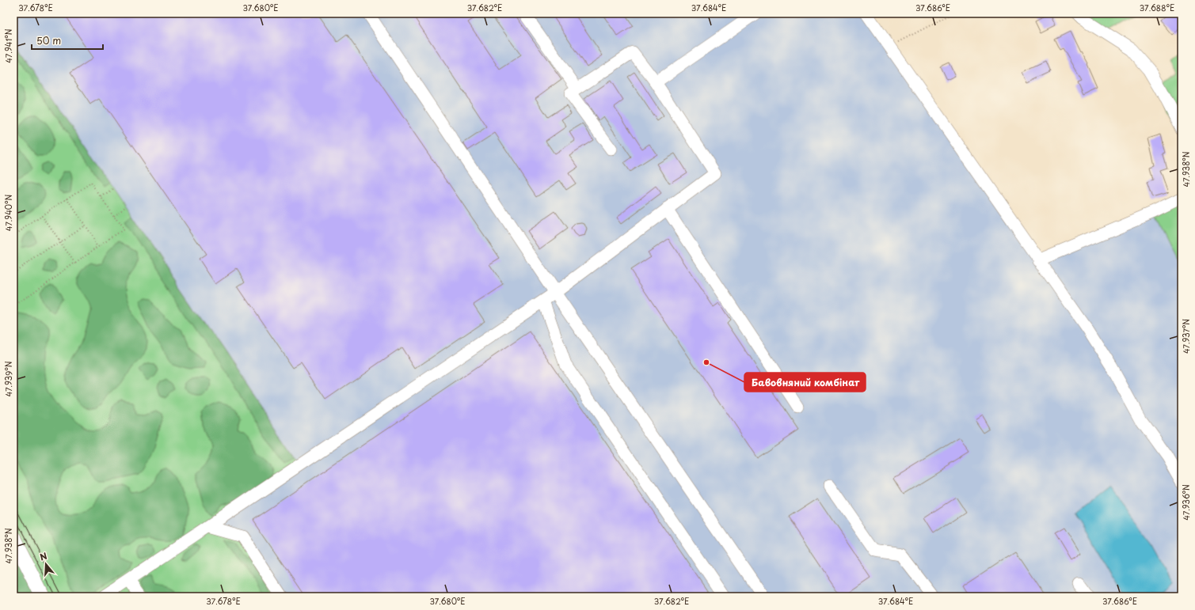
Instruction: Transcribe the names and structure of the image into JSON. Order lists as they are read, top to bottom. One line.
{"places":["Бавовняний комбінат"],"scale_bar":"50 m","north":"top","coordinates":["37.678°E","37.680°E","37.682°E","37.684°E","37.686°E","37.688°E","47.941°N","47.938°N","47.940°N","47.937°N","47.939°N","47.936°N"]}
